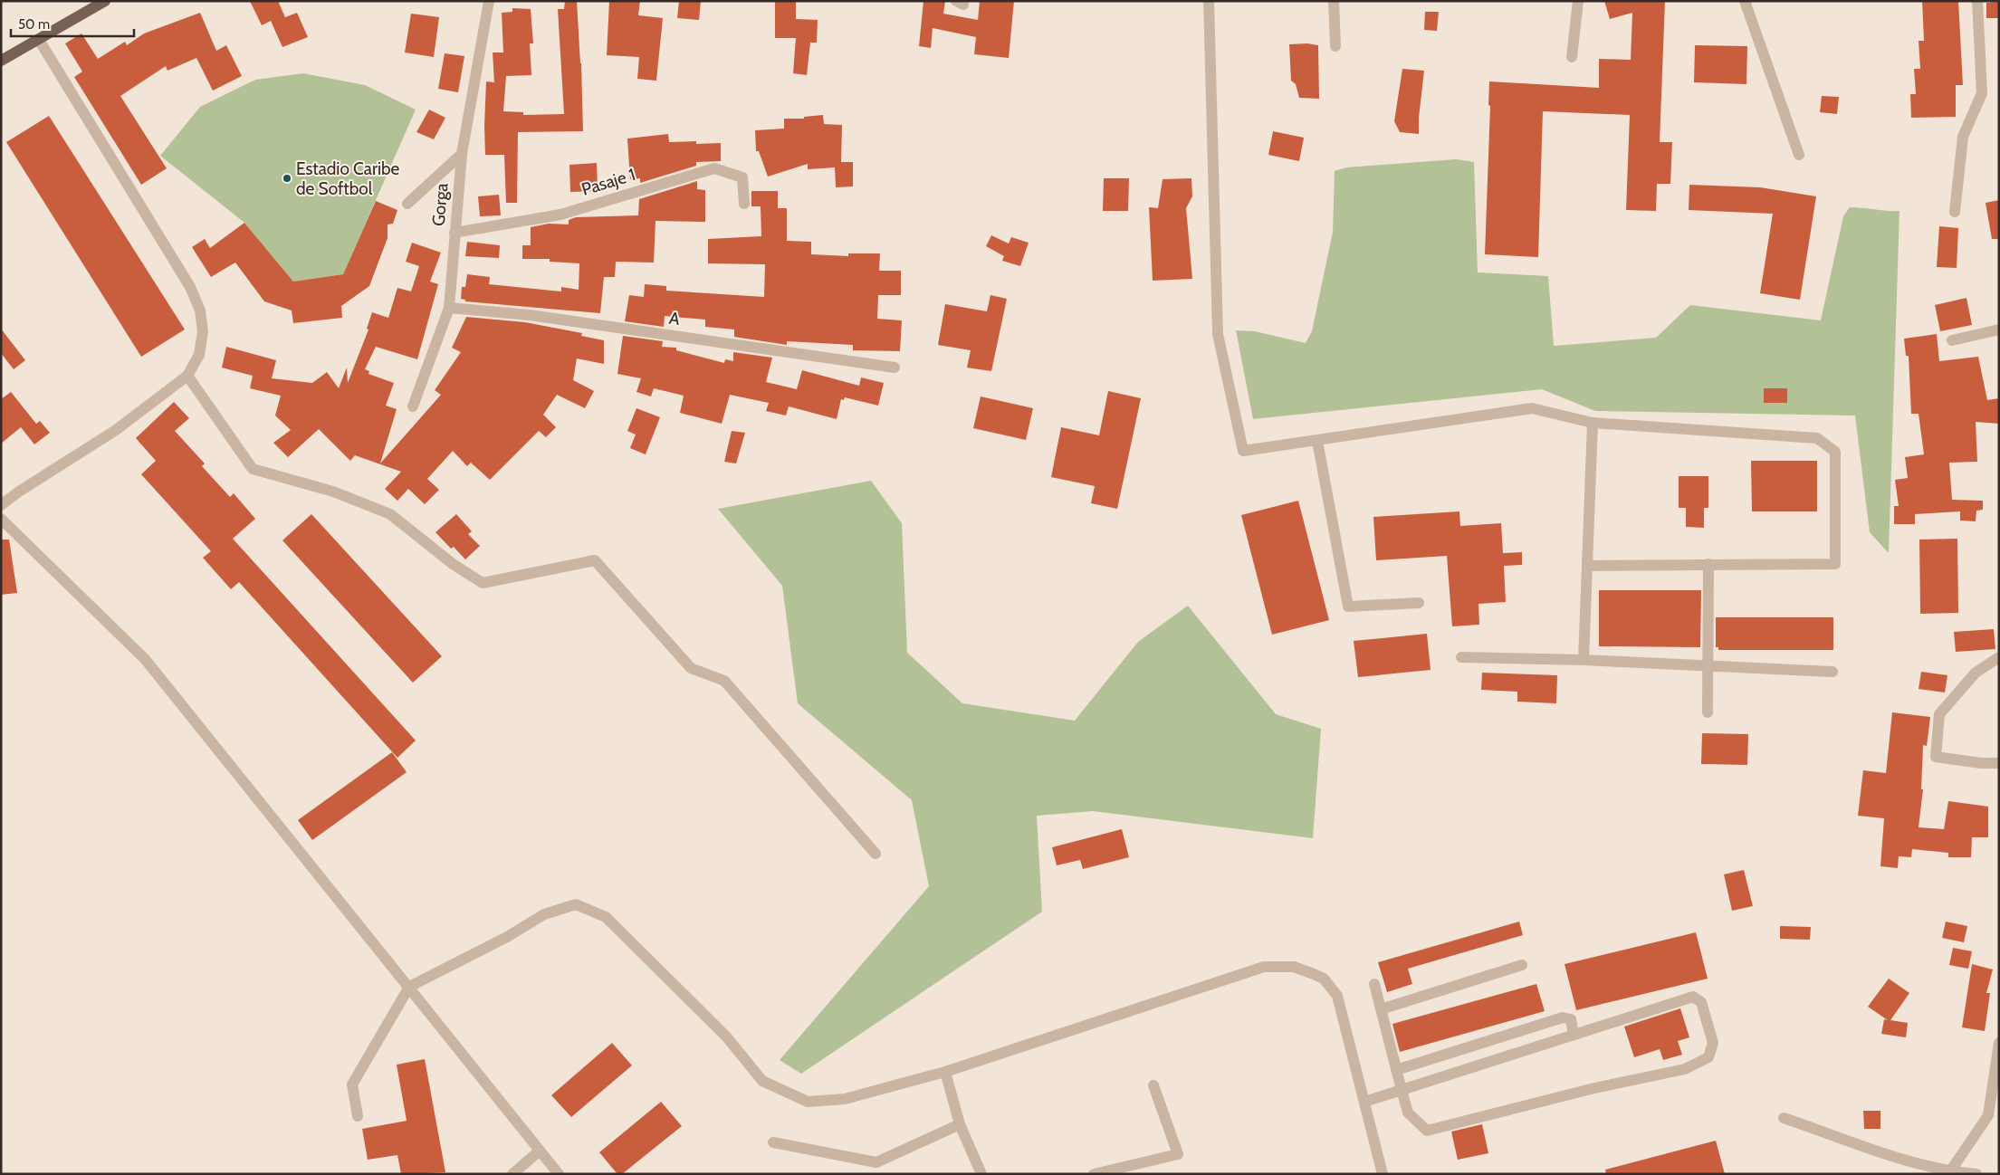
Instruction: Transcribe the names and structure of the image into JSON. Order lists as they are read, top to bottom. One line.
{"streets":{"street":["Pasaje 1","Gorga","A"]},"crossings":[["Pasaje 1","Gorga"],["Gorga","A"]],"places":["Estadio Caribe de Softbol"],"scale_bar":"50 m"}
